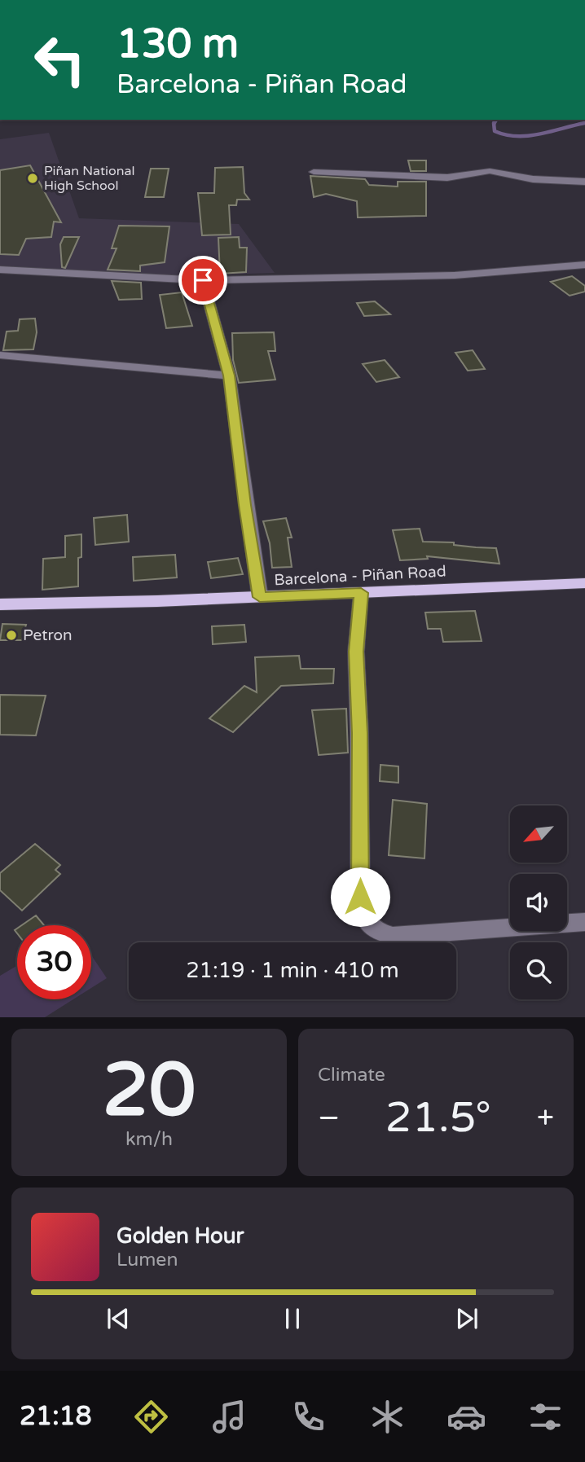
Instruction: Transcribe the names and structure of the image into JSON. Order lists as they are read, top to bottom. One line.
{"streets":{"main road":["Barcelona - Piñan Road"]},"places":["Piñan National High School","Petron"],"north":"bottom left","page":{"turn":["130 m","Barcelona - Piñan Road"],"limit":"30","trip":"21:19 · 1 min · 410 m","tile":[["20","km/h"],"Climate"],"heat":["−","21.5°","+"],"song":["Golden Hour","Lumen"],"tabs":"21:18"}}
